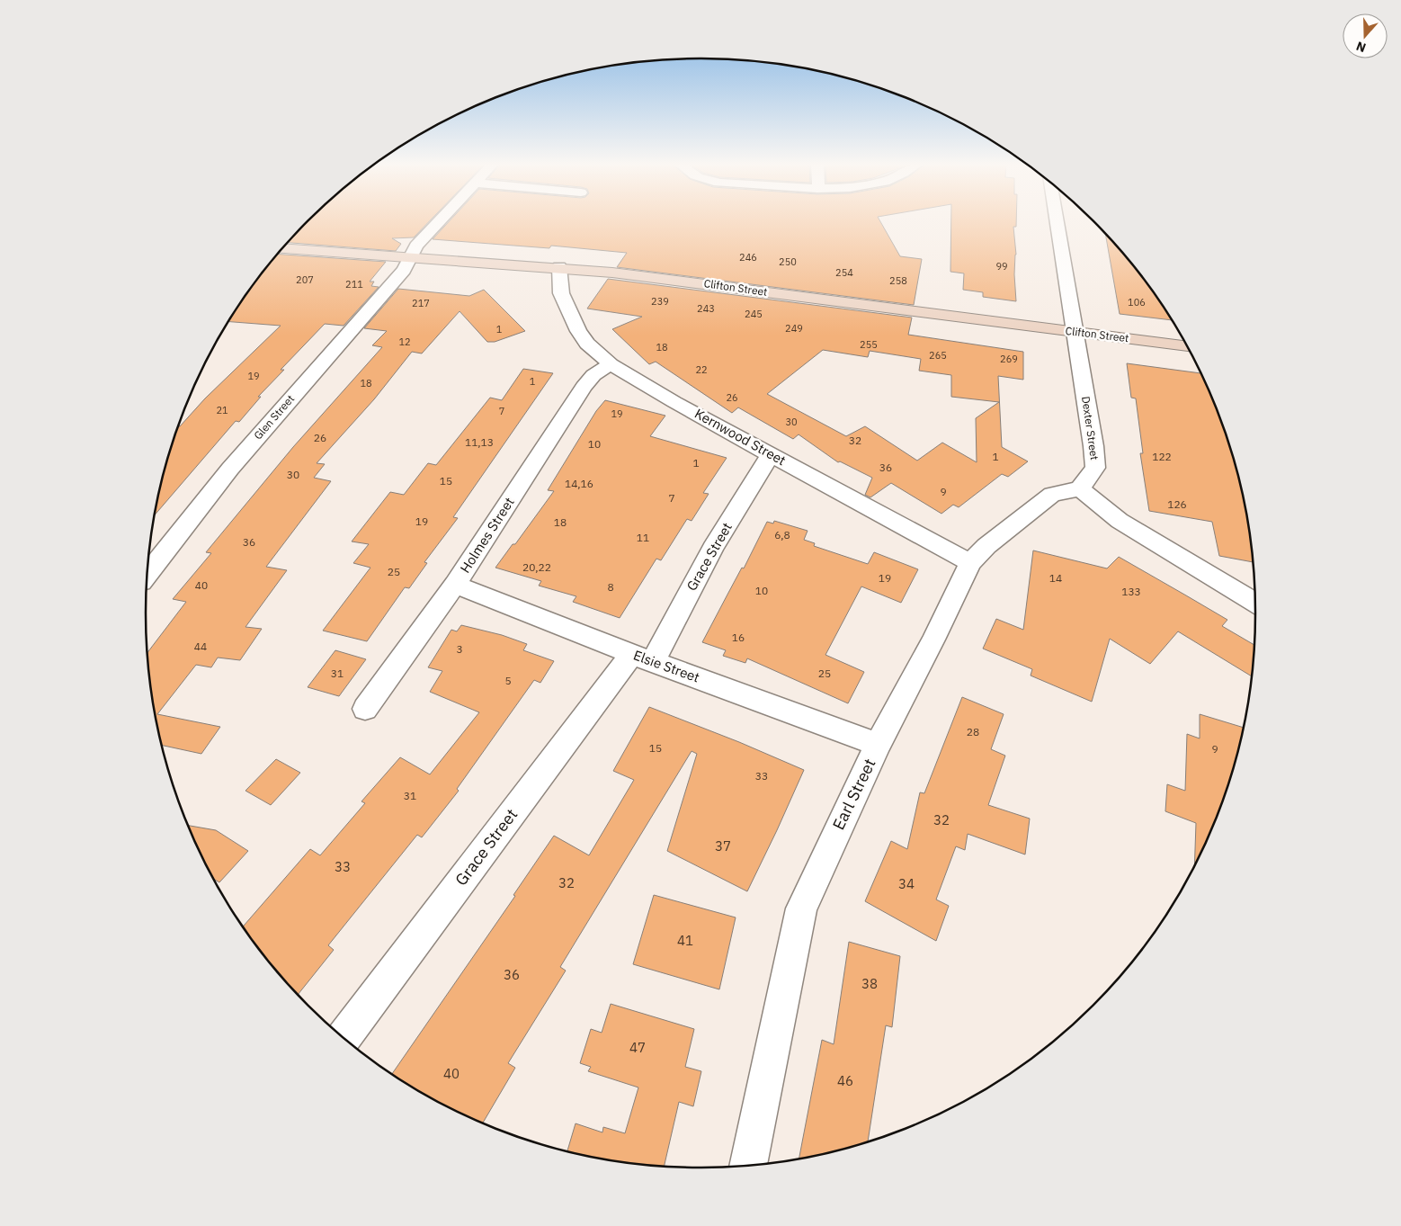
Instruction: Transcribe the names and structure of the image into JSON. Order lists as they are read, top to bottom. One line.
{"streets":{"street":["Clifton Street","Glen Street","Dexter Street","Kernwood Street","Holmes Street","Grace Street","Elsie Street","Earl Street"]},"crossings":[["Clifton Street","Glen Street"],["Clifton Street","Dexter Street"],["Clifton Street","Kernwood Street"],["Dexter Street","Earl Street"],["Kernwood Street","Holmes Street"],["Kernwood Street","Grace Street"],["Kernwood Street","Earl Street"],["Holmes Street","Elsie Street"],["Grace Street","Elsie Street"],["Elsie Street","Earl Street"]],"house_numbers":["246","250","99","254","207","258","211","239","106","217","243","245","249","1","12","255","18","265","269","22","19","1","18","26","21","7","19","30","26","32","11,13","10","1","122","1","36","30","15","14,16","9","7","126","19","18","6,8","11","36","20,22","25","19","14","40","8","10","133","16","44","3","31","25","5","28","15","9","33","31","32","37","33","32","34","41","36","38","47","40","46"],"north":"bottom"}
